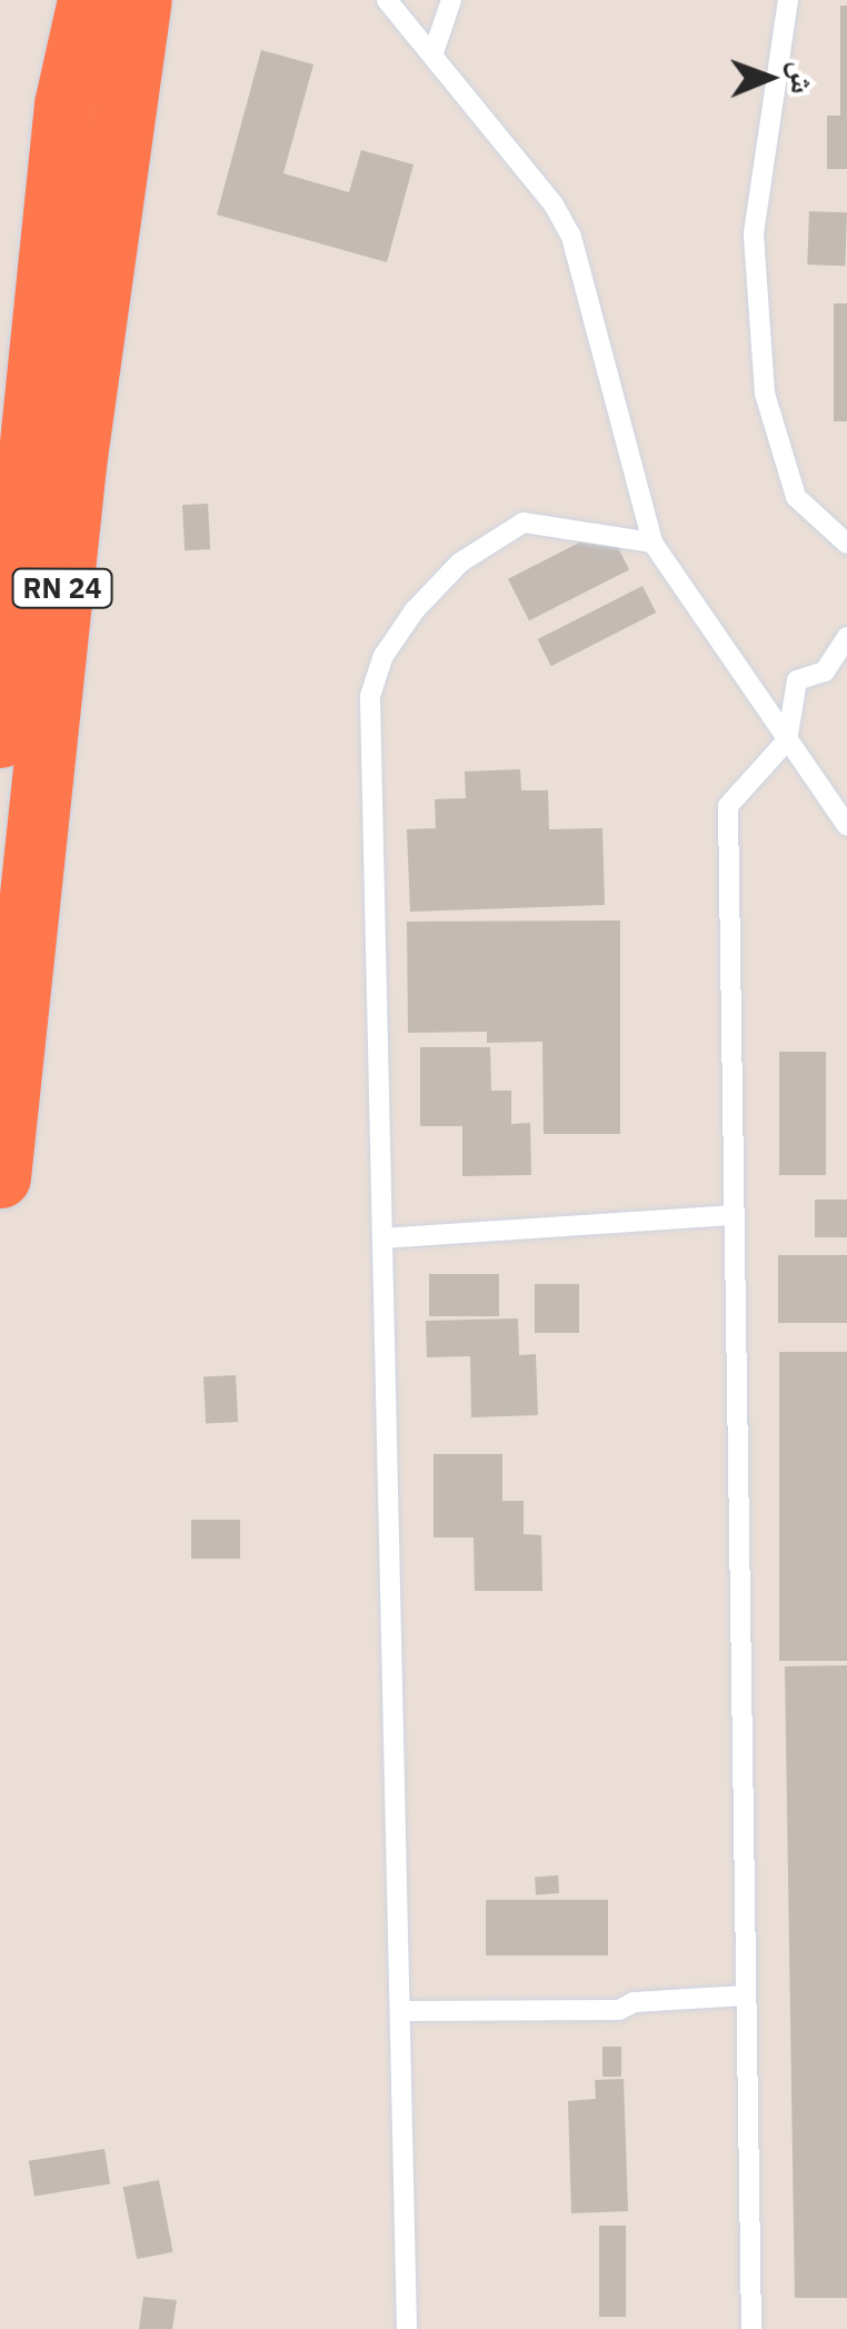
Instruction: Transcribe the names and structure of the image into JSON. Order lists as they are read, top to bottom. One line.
{"streets":{"highway":["RN 24"]},"north":"right"}
